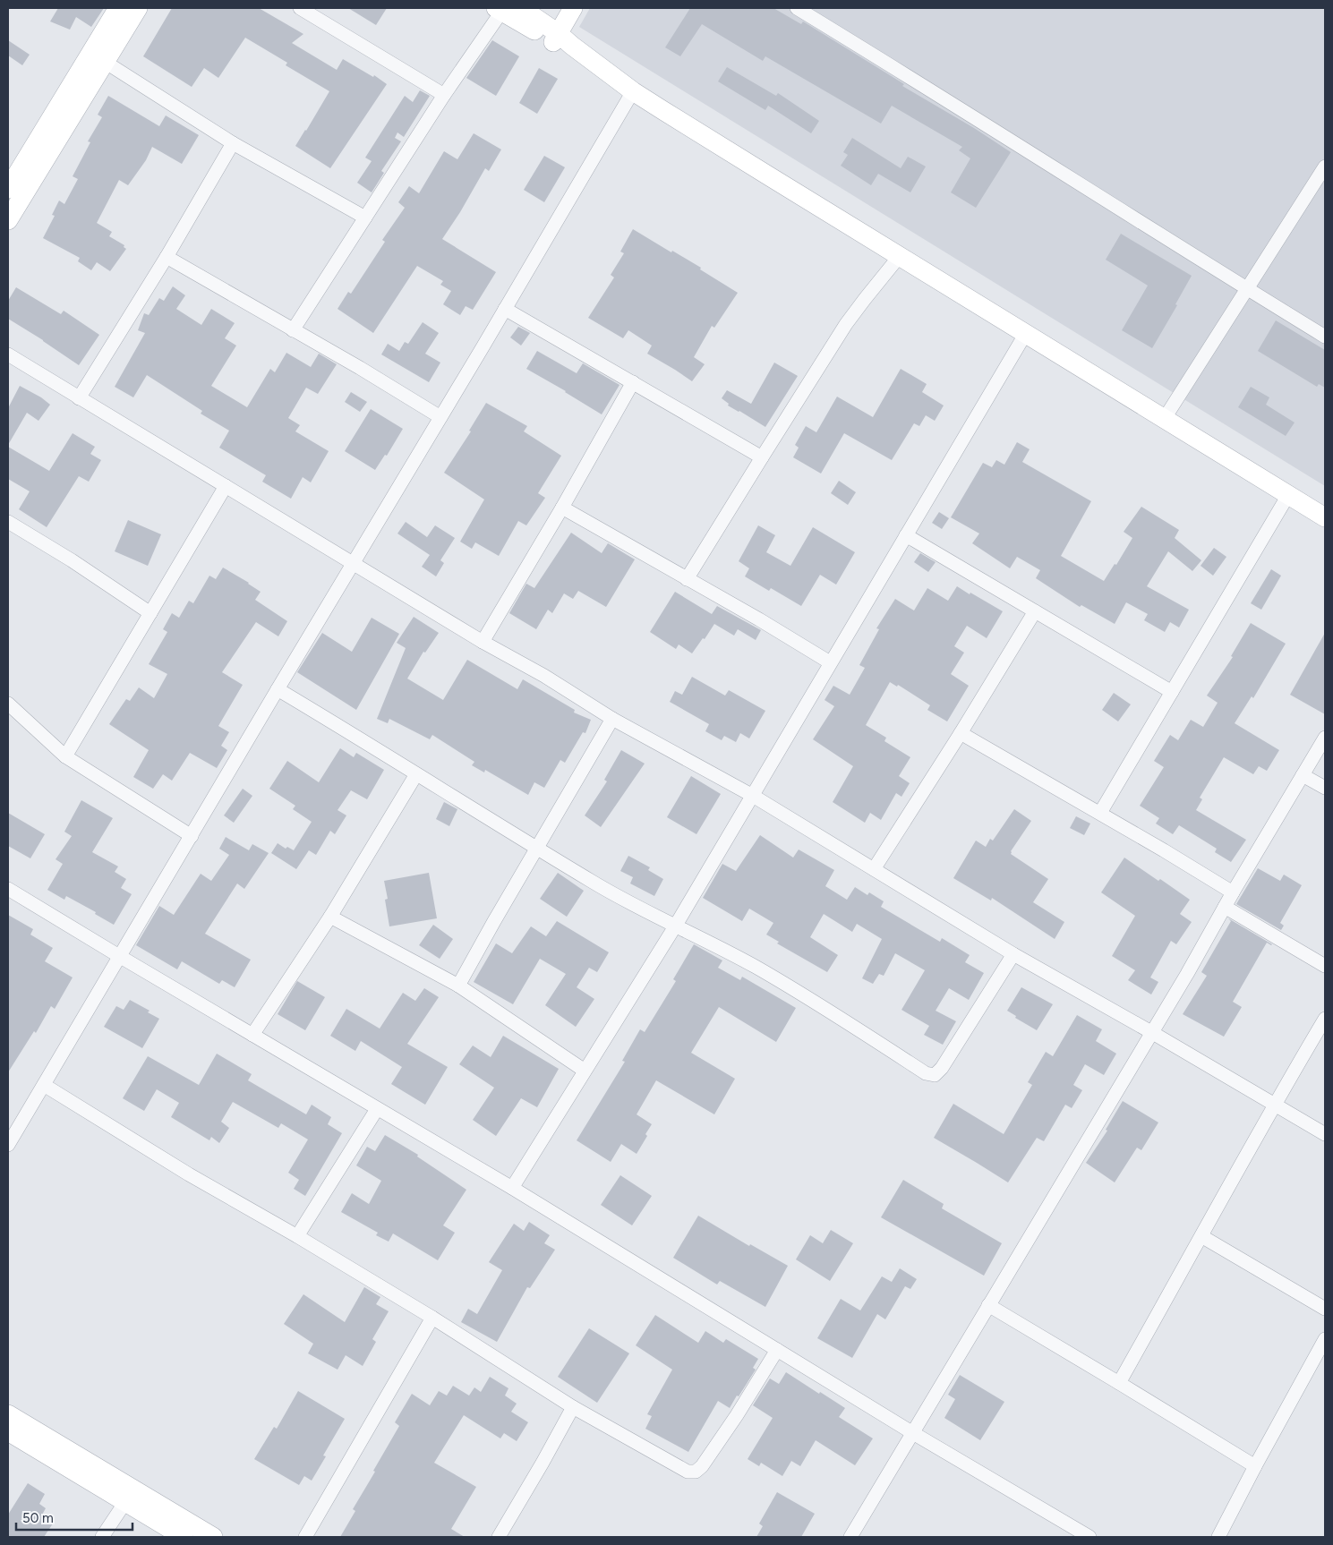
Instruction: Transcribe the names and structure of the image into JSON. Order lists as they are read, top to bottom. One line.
{"scale_bar":"50 m"}
